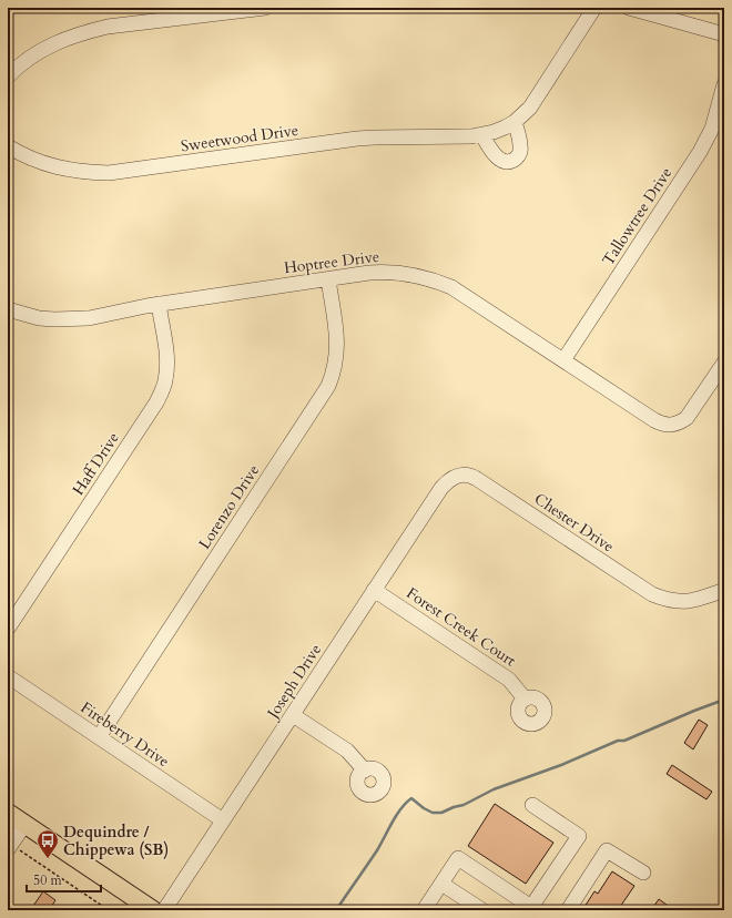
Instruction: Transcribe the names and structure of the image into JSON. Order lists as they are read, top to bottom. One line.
{"streets":{"street":["Sweetwood Drive","Tallowtree Drive","Hoptree Drive","Haff Drive","Lorenzo Drive","Chester Drive","Forest Creek Court","Joseph Drive","Fireberry Drive"]},"crossings":[["Tallowtree Drive","Hoptree Drive"],["Hoptree Drive","Haff Drive"],["Hoptree Drive","Lorenzo Drive"],["Lorenzo Drive","Fireberry Drive"],["Chester Drive","Joseph Drive"],["Forest Creek Court","Joseph Drive"],["Joseph Drive","Fireberry Drive"]],"places":{"bus stop":["Dequindre / Chippewa (SB)"]},"scale_bar":"50 m"}
